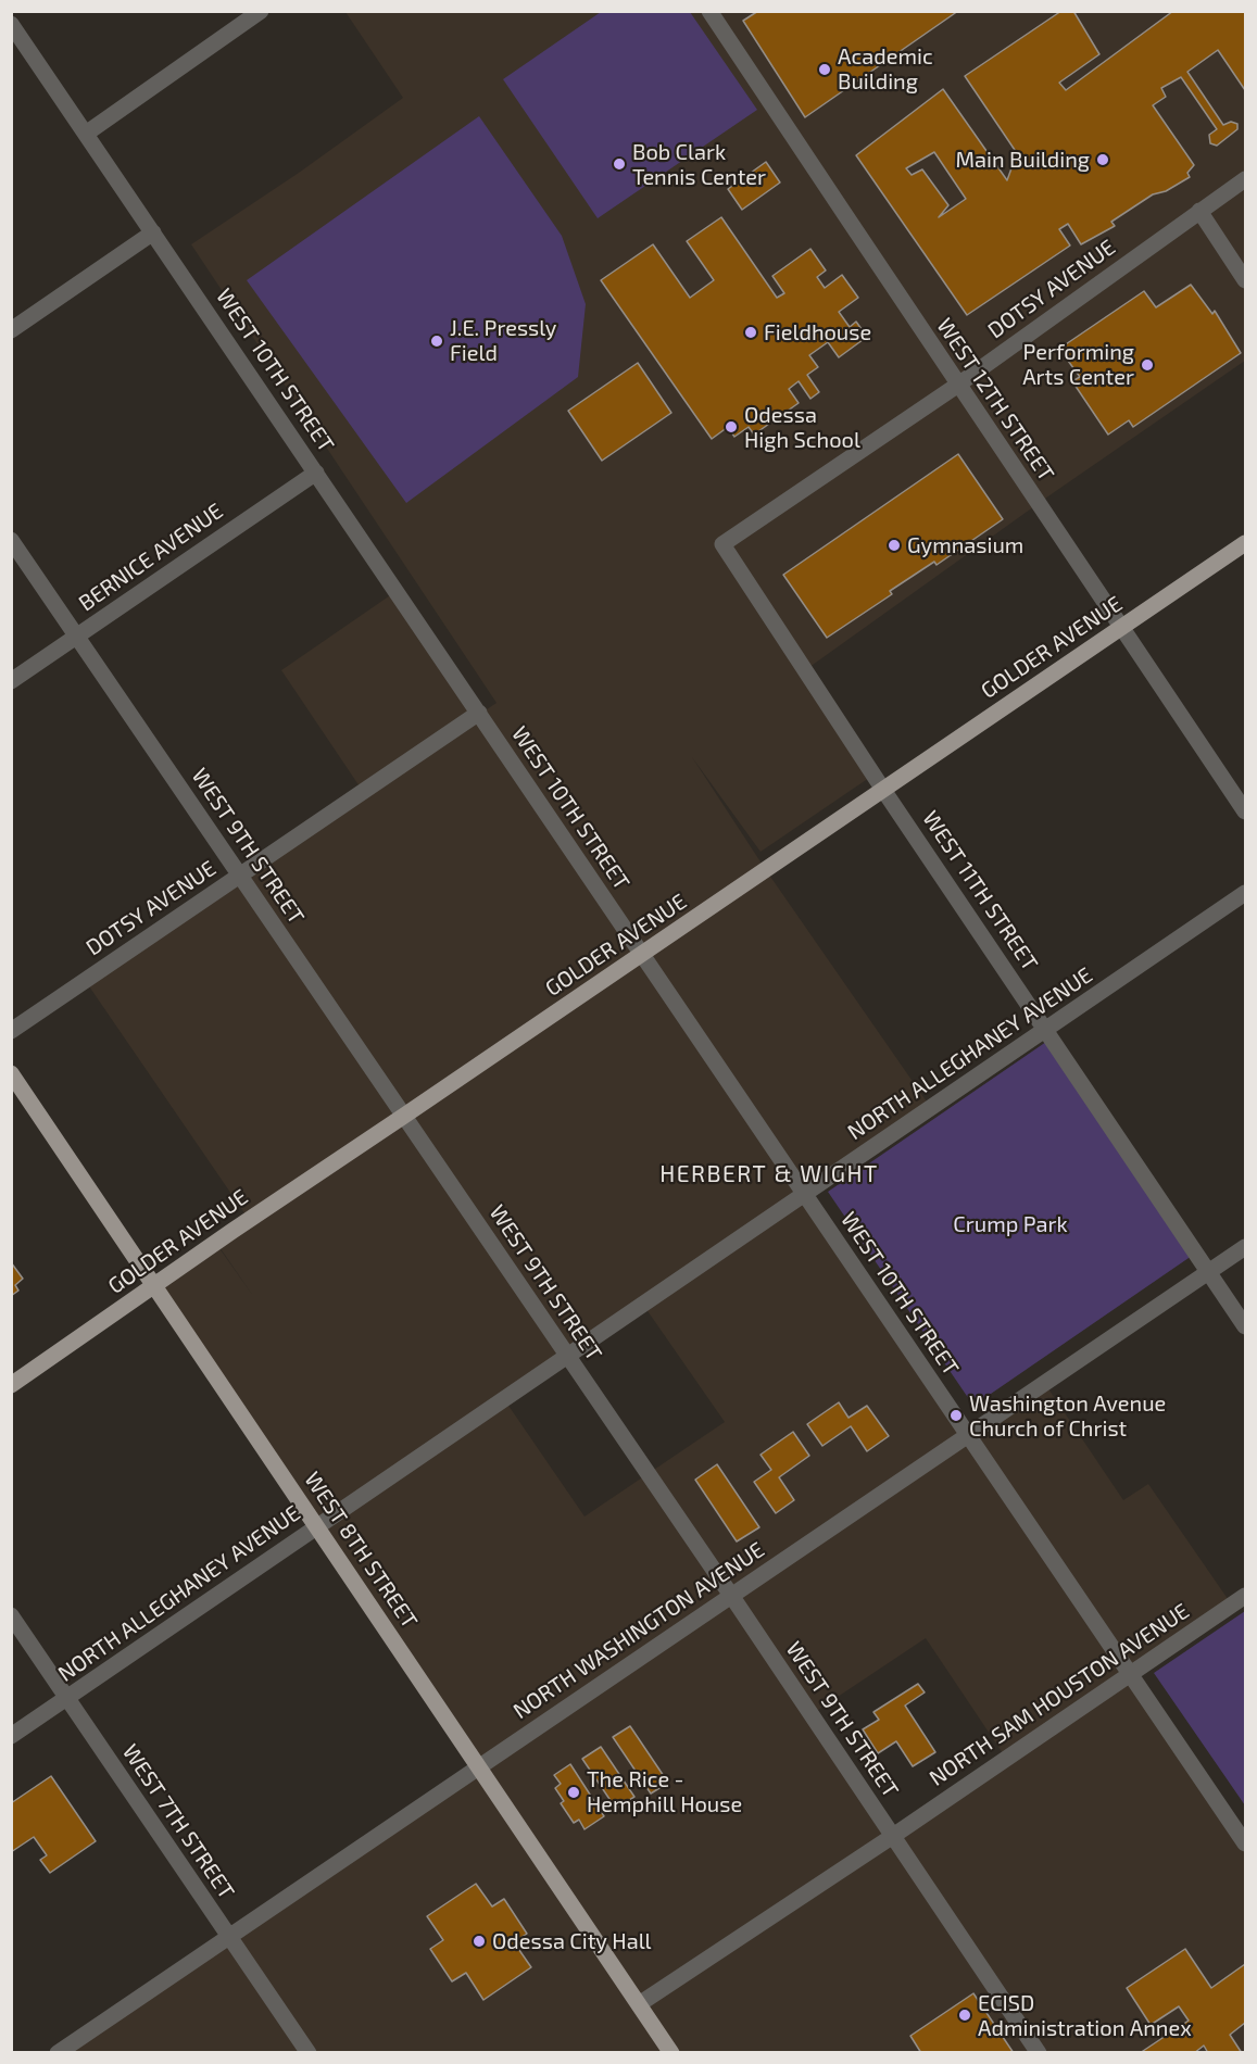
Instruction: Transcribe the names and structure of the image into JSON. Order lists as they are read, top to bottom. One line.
{"streets":{"main road":["GOLDER AVENUE","WEST 8TH STREET"],"street":["DOTSY AVENUE","WEST 10TH STREET","WEST 12TH STREET","BERNICE AVENUE","WEST 9TH STREET","WEST 11TH STREET","NORTH ALLEGHANEY AVENUE","NORTH WASHINGTON AVENUE","NORTH SAM HOUSTON AVENUE","WEST 7TH STREET"]},"crossings":[["DOTSY AVENUE","WEST 10TH STREET"],["DOTSY AVENUE","WEST 12TH STREET"],["DOTSY AVENUE","WEST 9TH STREET"],["DOTSY AVENUE","WEST 11TH STREET"],["WEST 10TH STREET","BERNICE AVENUE"],["WEST 10TH STREET","GOLDER AVENUE"],["WEST 10TH STREET","NORTH ALLEGHANEY AVENUE"],["WEST 10TH STREET","NORTH WASHINGTON AVENUE"],["WEST 10TH STREET","NORTH SAM HOUSTON AVENUE"],["WEST 12TH STREET","GOLDER AVENUE"],["BERNICE AVENUE","WEST 9TH STREET"],["GOLDER AVENUE","WEST 9TH STREET"],["GOLDER AVENUE","WEST 11TH STREET"],["GOLDER AVENUE","WEST 8TH STREET"],["WEST 9TH STREET","NORTH ALLEGHANEY AVENUE"],["WEST 9TH STREET","NORTH WASHINGTON AVENUE"],["WEST 9TH STREET","NORTH SAM HOUSTON AVENUE"],["WEST 11TH STREET","NORTH ALLEGHANEY AVENUE"],["WEST 11TH STREET","NORTH WASHINGTON AVENUE"],["NORTH ALLEGHANEY AVENUE","WEST 8TH STREET"],["NORTH ALLEGHANEY AVENUE","WEST 7TH STREET"],["WEST 8TH STREET","NORTH WASHINGTON AVENUE"],["WEST 8TH STREET","NORTH SAM HOUSTON AVENUE"],["NORTH WASHINGTON AVENUE","WEST 7TH STREET"]],"districts":["HERBERT & WIGHT"],"parks":["Crump Park"],"places":["Academic Building","Main Building","Bob Clark Tennis Center","Fieldhouse","J.E. Pressly Field","Performing Arts Center","Odessa High School","Gymnasium","Washington Avenue Church of Christ","The Rice - Hemphill House","Odessa City Hall","ECISD Administration Annex"]}
